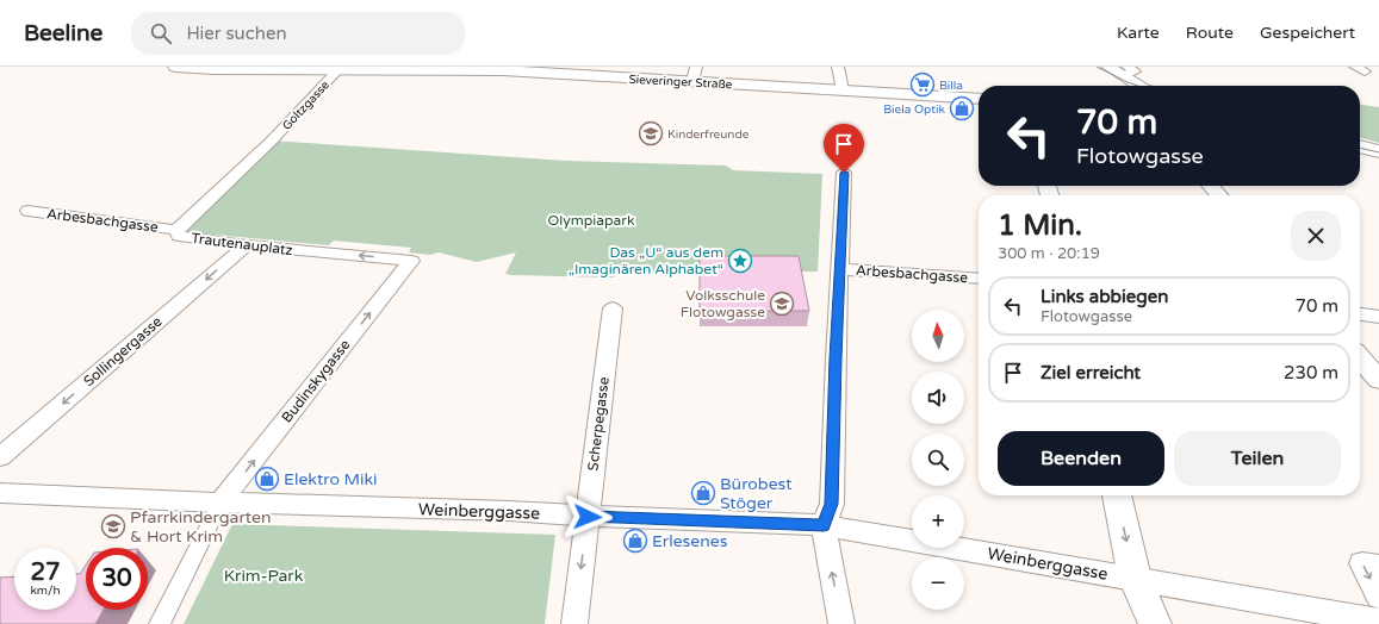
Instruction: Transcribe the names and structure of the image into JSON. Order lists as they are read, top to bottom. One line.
{"streets":{"main road":["Sieveringer Straße"],"street":["Goltzgasse","Arbesbachgasse","Trautenauplatz","Sollingergasse","Budinskygasse","Scherpegasse","Weinberggasse"]},"crossings":[["Sieveringer Straße","Goltzgasse"],["Goltzgasse","Trautenauplatz"],["Arbesbachgasse","Trautenauplatz"],["Trautenauplatz","Sollingergasse"],["Trautenauplatz","Budinskygasse"],["Budinskygasse","Weinberggasse"],["Scherpegasse","Weinberggasse"]],"one_way":["Trautenauplatz","Sollingergasse","Budinskygasse"],"parks":["Olympiapark","Krim-Park"],"places":{"supermarket":["Billa"],"shop":["Biela Optik","Elektro Miki","Bürobest Stöger","Erlesenes"],"school or university":["Kinderfreunde","Volksschule Flotowgasse","Pfarrkindergarten & Hort Krim"],"place":["Das „U“ aus dem „Imaginären Alphabet“"]},"north":"top","page":{"header":"Beeline","search":"Hier suchen","nav":["Karte","Route","Gespeichert"],"turn":["70 m","Flotowgasse"],"heading":["1 Min.","300 m · 20:19"],"list":[{"name":"Links abbiegen","note":"Flotowgasse","value":"70 m"},{"name":"Ziel erreicht","value":"230 m"}],"map_buttons":["+","−"],"buttons":["Beenden","Teilen"],"speed":"27 km/h","limit":"30"}}
